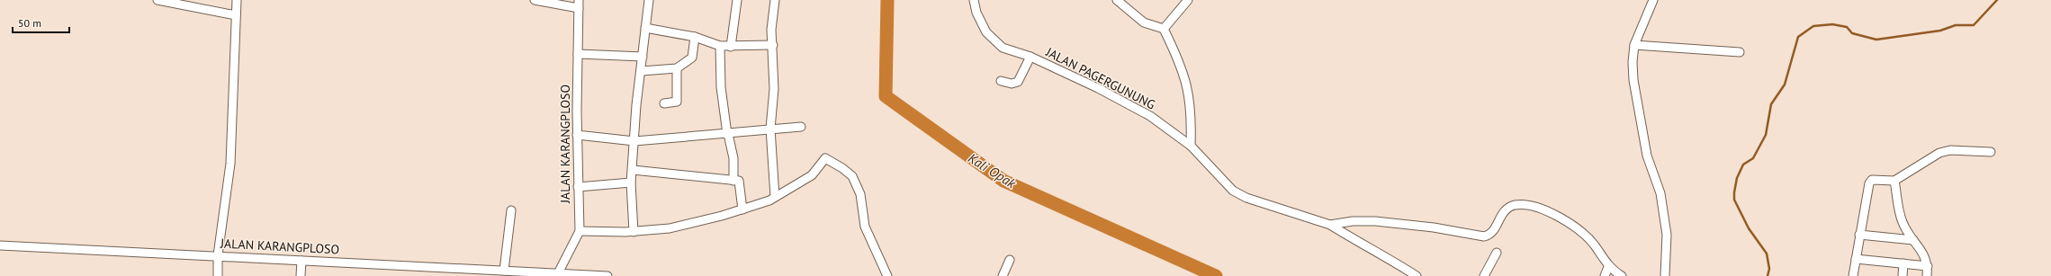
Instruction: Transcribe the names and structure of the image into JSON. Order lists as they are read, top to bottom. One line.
{"streets":{"street":["JALAN PAGERGUNUNG","JALAN KARANGPLOSO"]},"water":["Kali Opak"],"scale_bar":"50 m"}
